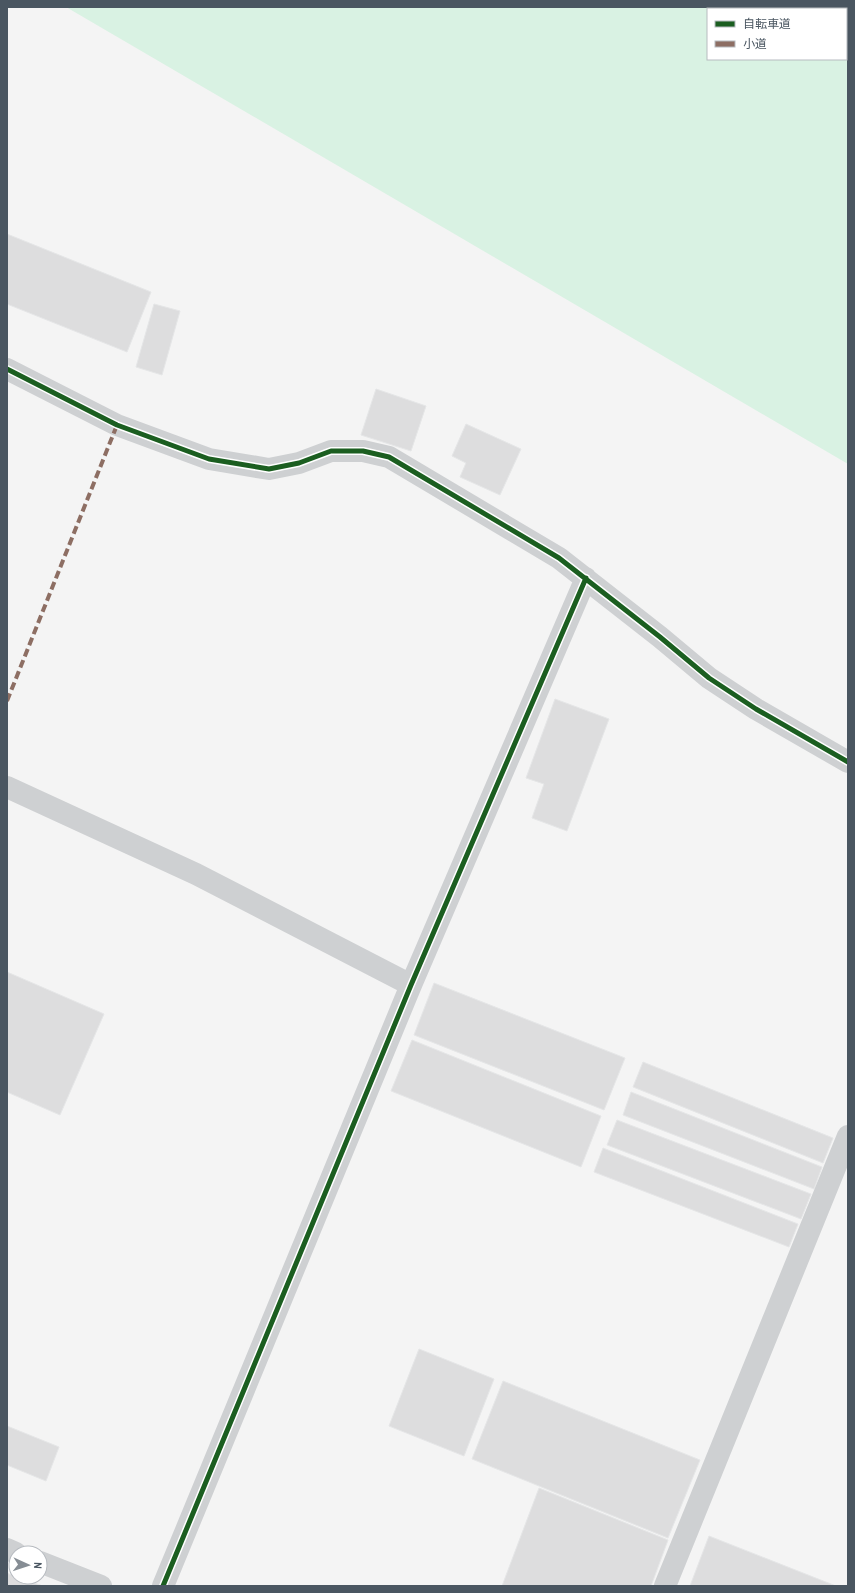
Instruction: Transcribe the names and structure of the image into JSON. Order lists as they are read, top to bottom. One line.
{"legend":["自転車道","小道"],"north":"right"}
